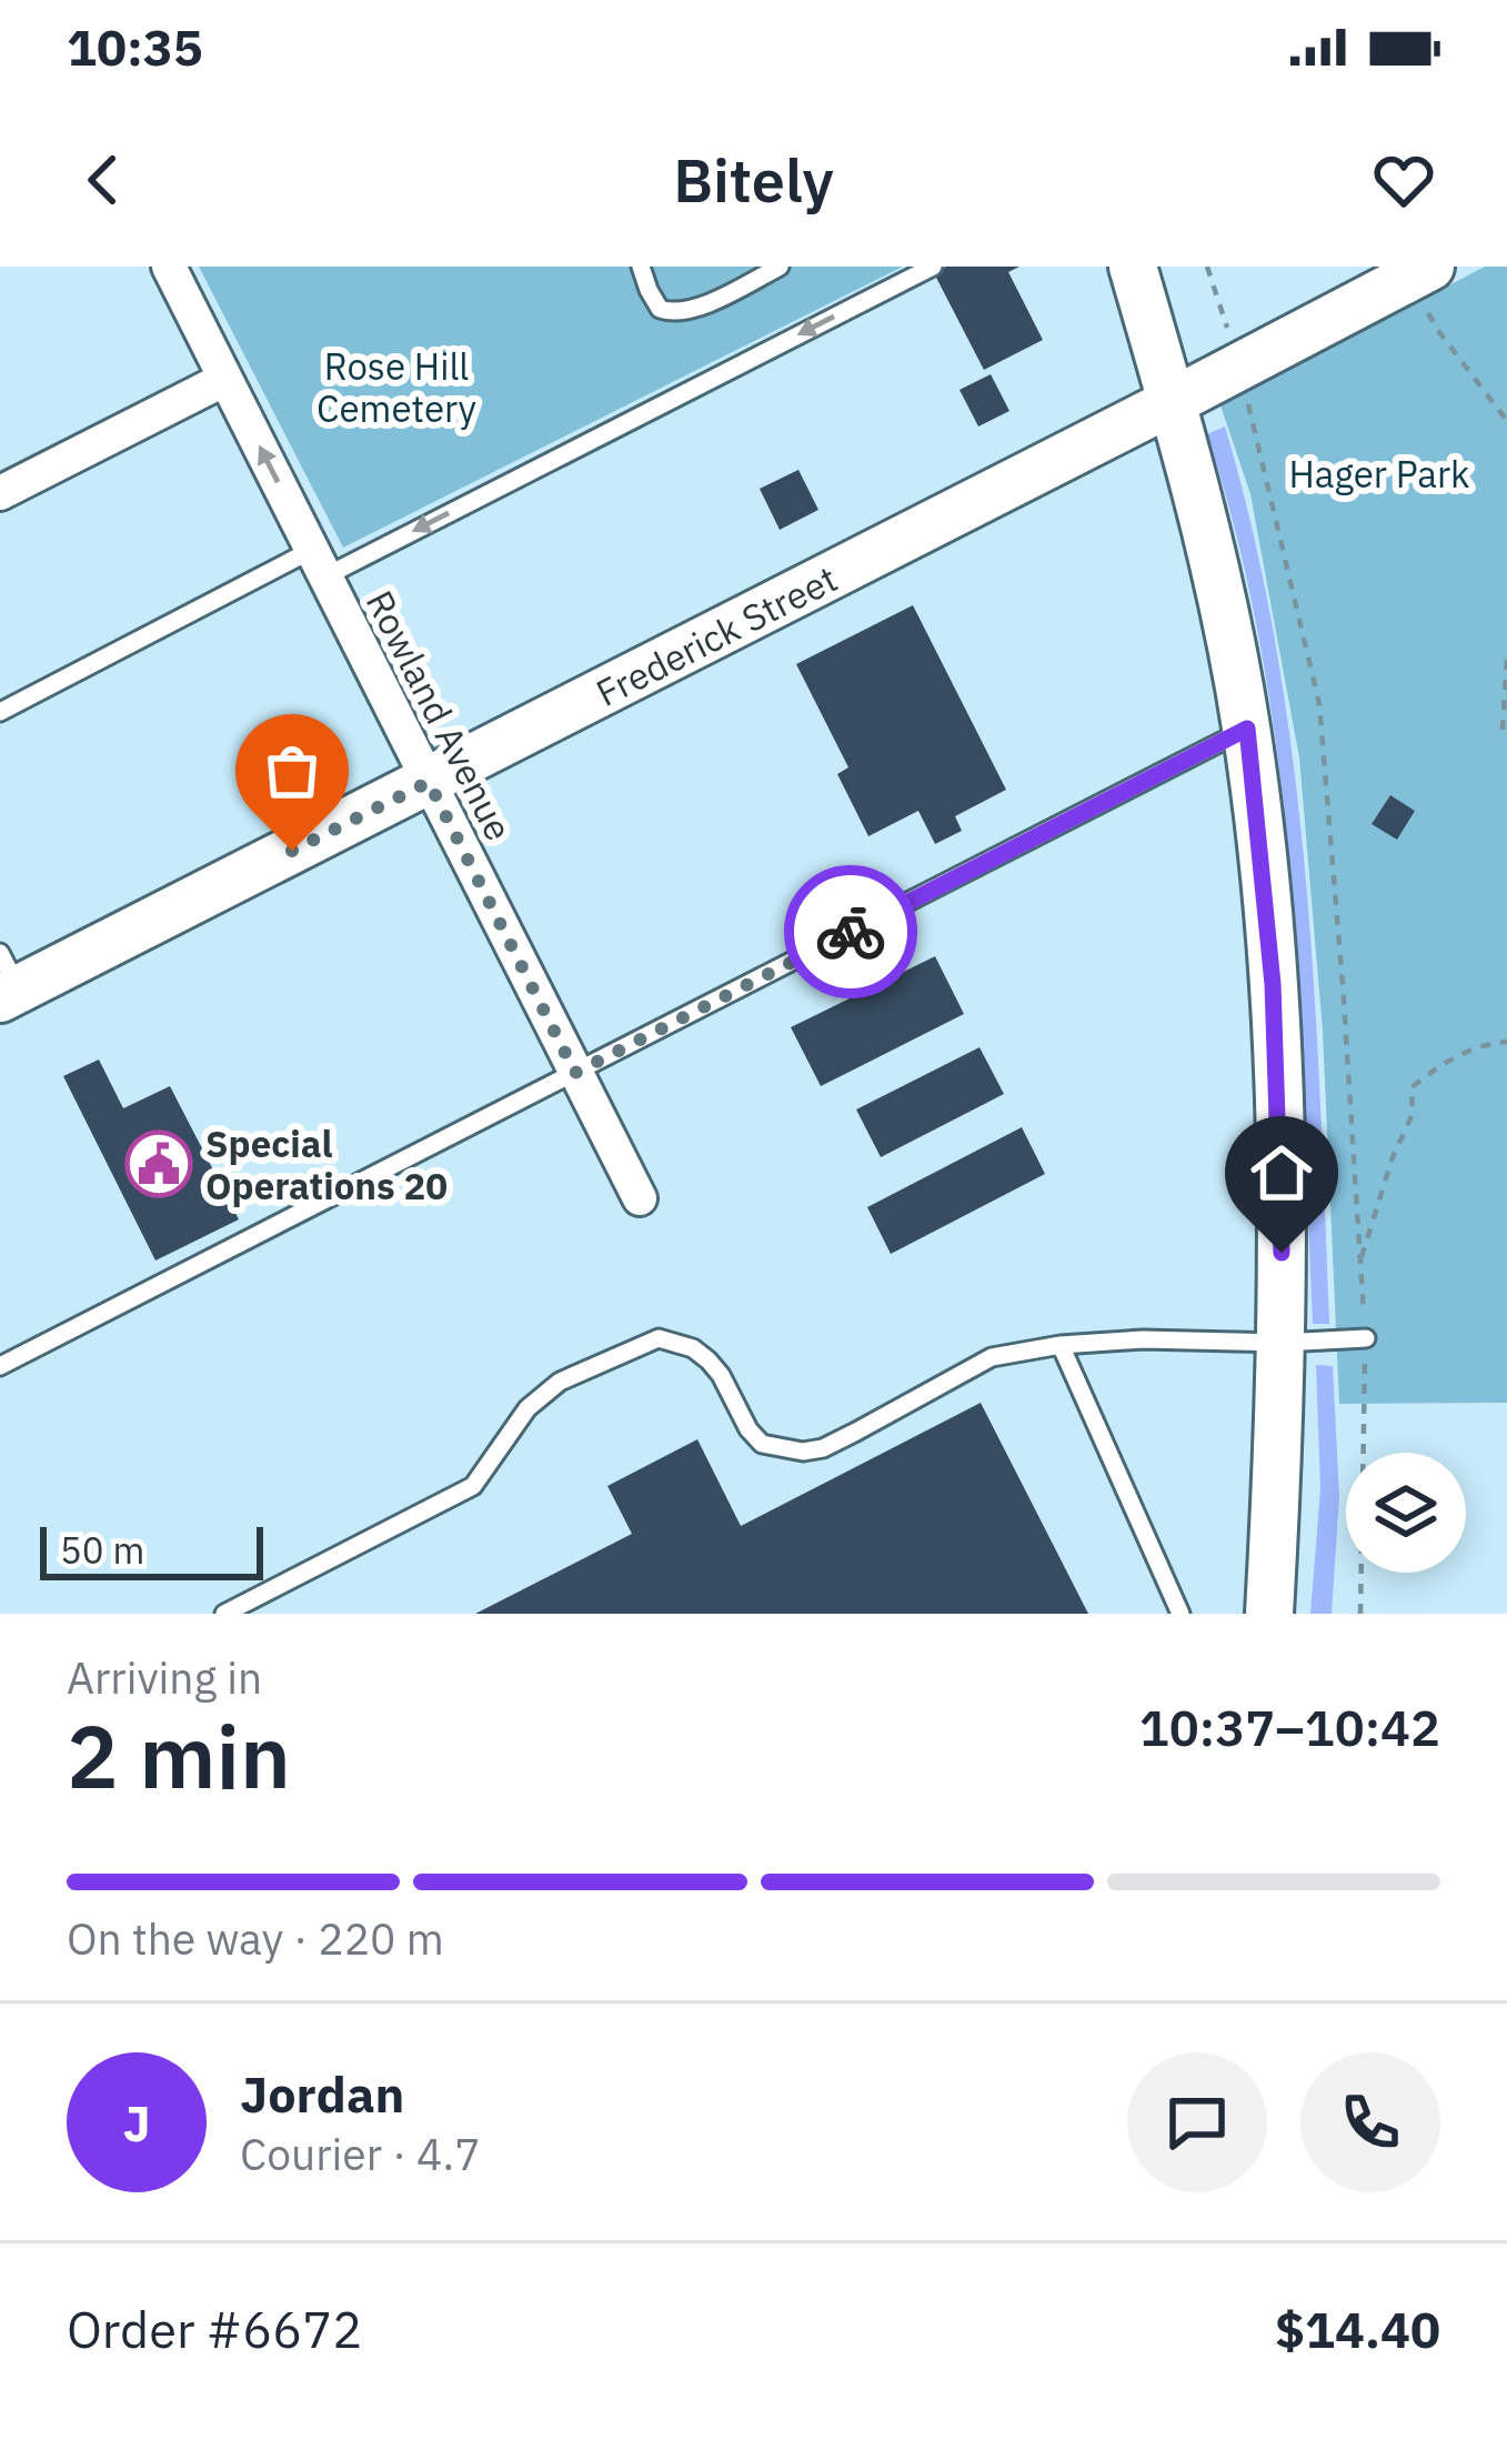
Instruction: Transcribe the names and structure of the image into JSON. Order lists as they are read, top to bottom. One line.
{"streets":{"main road":["Frederick Street"],"street":["Rowland Avenue"]},"crossings":[["Frederick Street","Rowland Avenue"]],"parks":["Rose Hill Cemetery","Hager Park"],"places":{"public building":["Special Operations 20"]},"scale_bar":"50 m","page":{"status":"10:35","header":"Bitely","scale":"50 m","heading":["2 min","Arriving in","10:37–10:42"],"panel":["Jordan","Courier · 4.7","Order #6672","$14.40"],"bar":"On the way · 220 m","round":"J"}}
